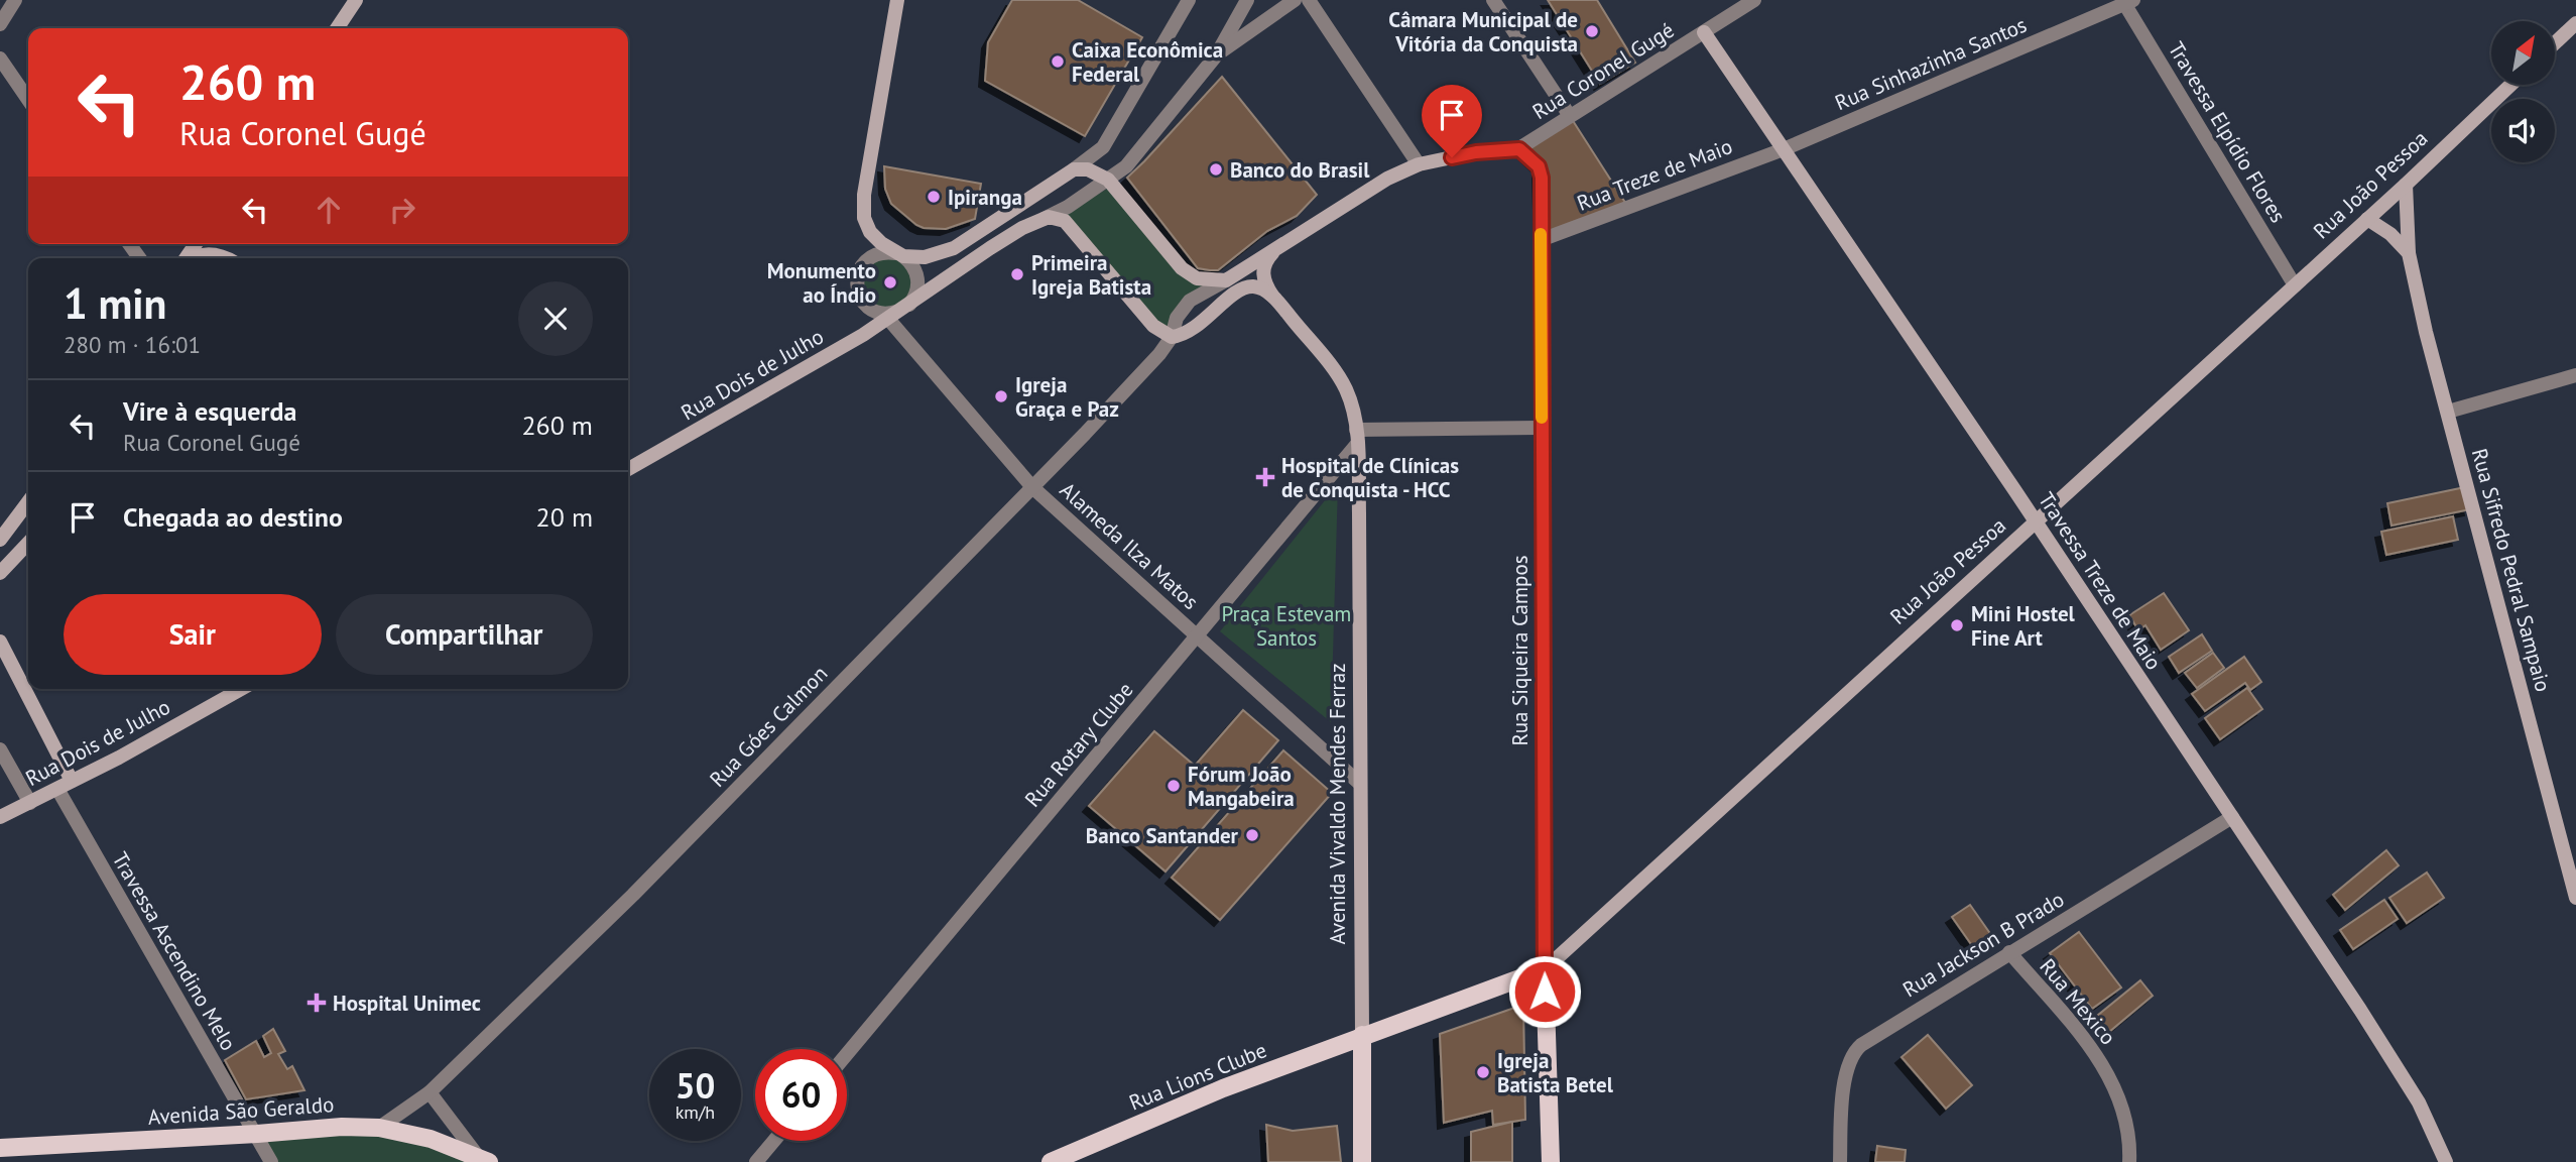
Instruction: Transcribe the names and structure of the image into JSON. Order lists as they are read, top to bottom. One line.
{"streets":{"main road":["Rua João Pessoa","Rua Siqueira Campos","Avenida Vivaldo Mendes Ferraz","Rua Lions Clube","Avenida São Geraldo"],"street":["Rua Sinhazinha Santos","Rua Coronel Gugé","Travessa Elpídio Flores","Rua Treze de Maio","Rua Dois de Julho","Alameda Ilza Matos","Rua Sifredo Pedral Sampaio","Travessa Treze de Maio","Rua Góes Calmon","Rua Rotary Clube","Rua Jackson B Prado","Travessa Ascendino Melo","Rua Mexico"]},"crossings":[["Rua Sinhazinha Santos","Travessa Elpídio Flores"],["Rua Sinhazinha Santos","Rua Treze de Maio"],["Rua Sinhazinha Santos","Travessa Treze de Maio"],["Rua Coronel Gugé","Travessa Treze de Maio"],["Rua Coronel Gugé","Rua Siqueira Campos"],["Rua Coronel Gugé","Rua Góes Calmon"],["Travessa Elpídio Flores","Rua João Pessoa"],["Rua Treze de Maio","Travessa Treze de Maio"],["Rua Treze de Maio","Rua Siqueira Campos"],["Rua João Pessoa","Rua Sifredo Pedral Sampaio"],["Rua João Pessoa","Travessa Treze de Maio"],["Rua João Pessoa","Rua Siqueira Campos"],["Rua João Pessoa","Avenida Vivaldo Mendes Ferraz"],["Rua João Pessoa","Rua Lions Clube"],["Rua Dois de Julho","Alameda Ilza Matos"],["Rua Dois de Julho","Travessa Ascendino Melo"],["Alameda Ilza Matos","Rua Góes Calmon"],["Alameda Ilza Matos","Rua Rotary Clube"],["Travessa Treze de Maio","Rua Jackson B Prado"],["Rua Góes Calmon","Avenida São Geraldo"],["Rua Rotary Clube","Avenida Vivaldo Mendes Ferraz"],["Avenida Vivaldo Mendes Ferraz","Rua Lions Clube"],["Rua Jackson B Prado","Rua Mexico"],["Travessa Ascendino Melo","Avenida São Geraldo"]],"parks":["Praça Estevam Santos"],"places":{"other":["Câmara Municipal de Vitória da Conquista","Caixa Econômica Federal","Banco do Brasil","Ipiranga","Primeira Igreja Batista","Monumento ao Índio","Igreja Graça e Paz","Mini Hostel Fine Art","Fórum João Mangabeira","Banco Santander","Igreja Batista Betel"],"health":["Hospital de Clínicas de Conquista - HCC","Hospital Unimec"]},"north":"top right","page":{"turn":["260 m","Rua Coronel Gugé"],"heading":["1 min","280 m · 16:01"],"list":[{"name":"Vire à esquerda","note":"Rua Coronel Gugé","value":"260 m"},{"name":"Chegada ao destino","value":"20 m"}],"buttons":["Sair","Compartilhar"],"speed":"50 km/h","limit":"60"}}
